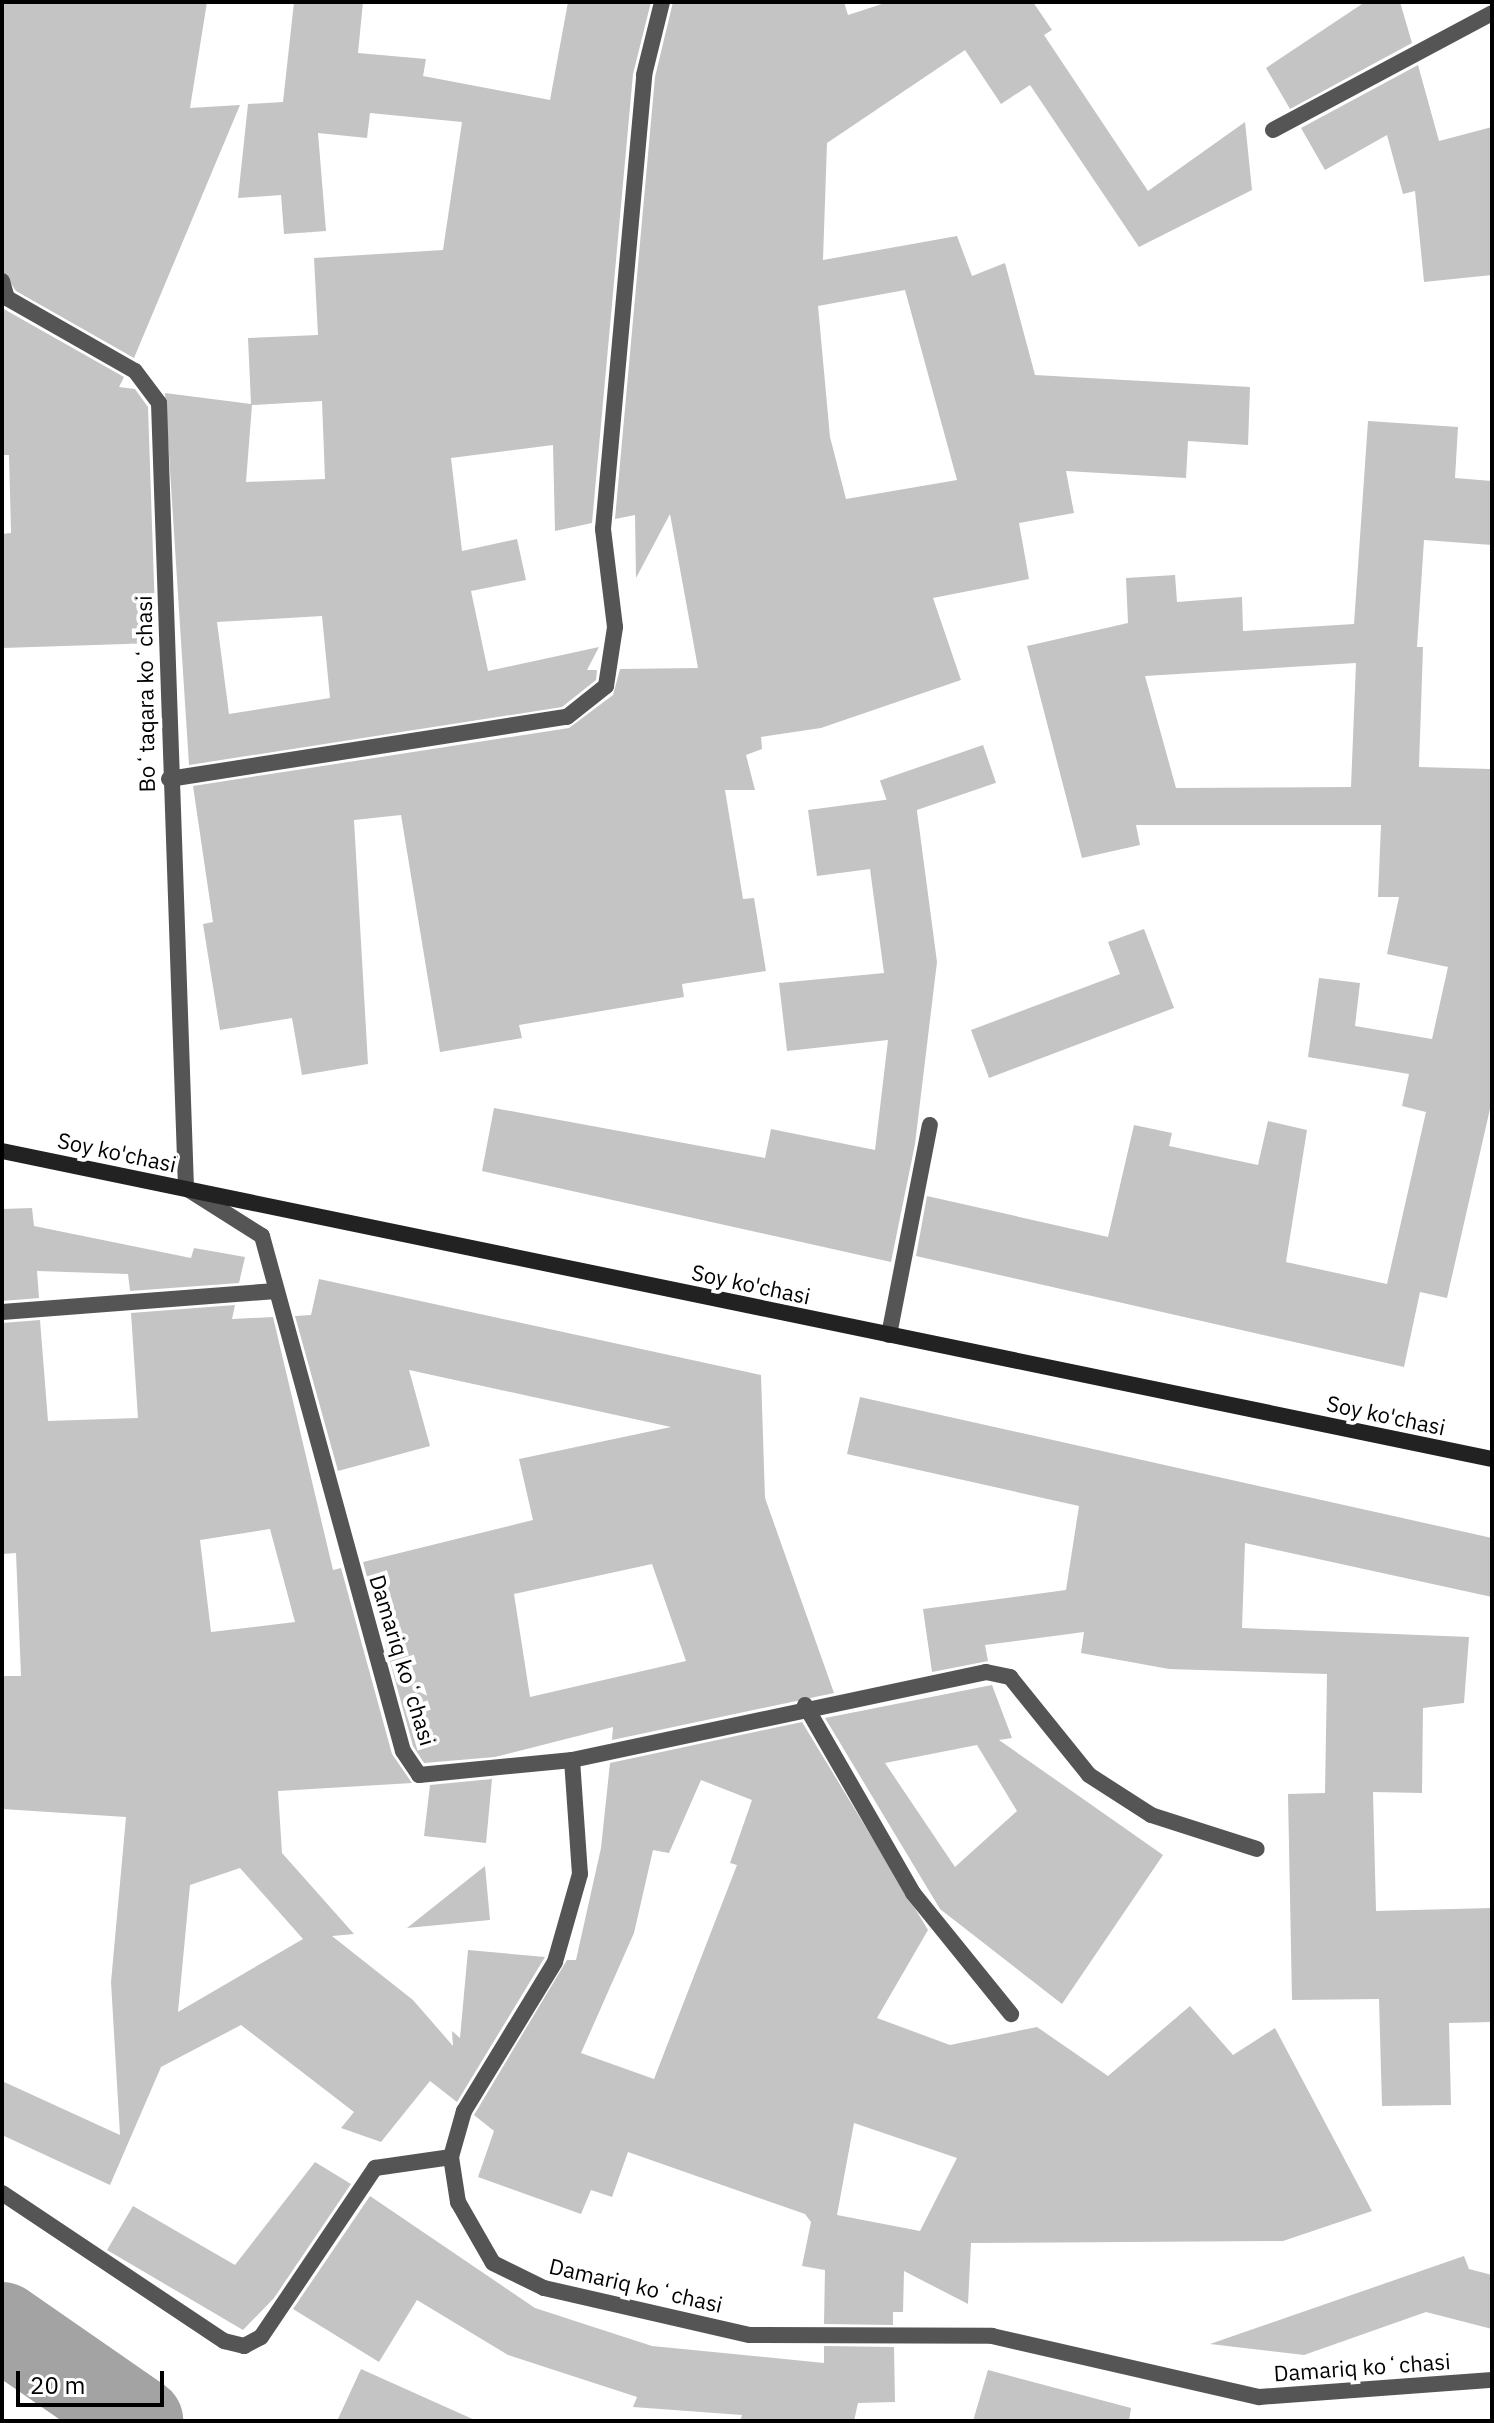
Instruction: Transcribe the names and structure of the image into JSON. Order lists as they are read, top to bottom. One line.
{"streets":{"main road":["Soy ko'chasi"],"street":["Boʻtaqara koʻchasi","Damariq koʻchasi"]},"crossings":[["Boʻtaqara koʻchasi","Soy ko'chasi"],["Boʻtaqara koʻchasi","Damariq koʻchasi"],["Soy ko'chasi","Damariq koʻchasi"]],"scale_bar":"20 m"}
